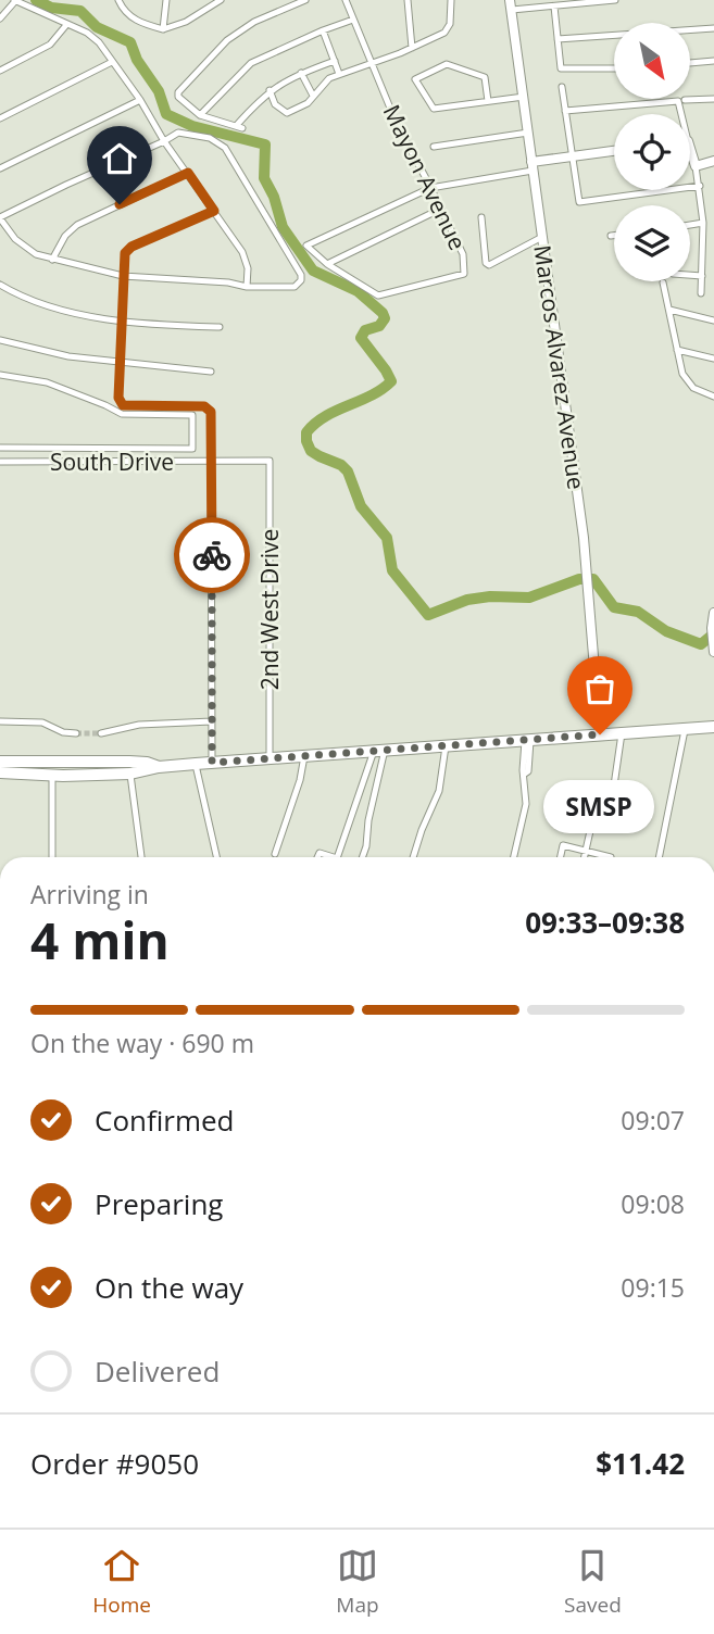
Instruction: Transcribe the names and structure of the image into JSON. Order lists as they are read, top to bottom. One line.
{"streets":{"main road":["Marcos Alvarez Avenue"],"street":["Mayon Avenue","South Drive","2nd West Drive"]},"crossings":[["South Drive","2nd West Drive"]],"places":["SMSP"],"north":"bottom right","page":{"bubble":"SMSP","heading":["4 min","Arriving in","09:33–09:38"],"panel":["Order #9050","$11.42"],"bar":"On the way · 690 m","list":[["Confirmed","09:07"],["Preparing","09:08"],["On the way","09:15"],"Delivered"],"tabs":["Home","Map","Saved"]}}
